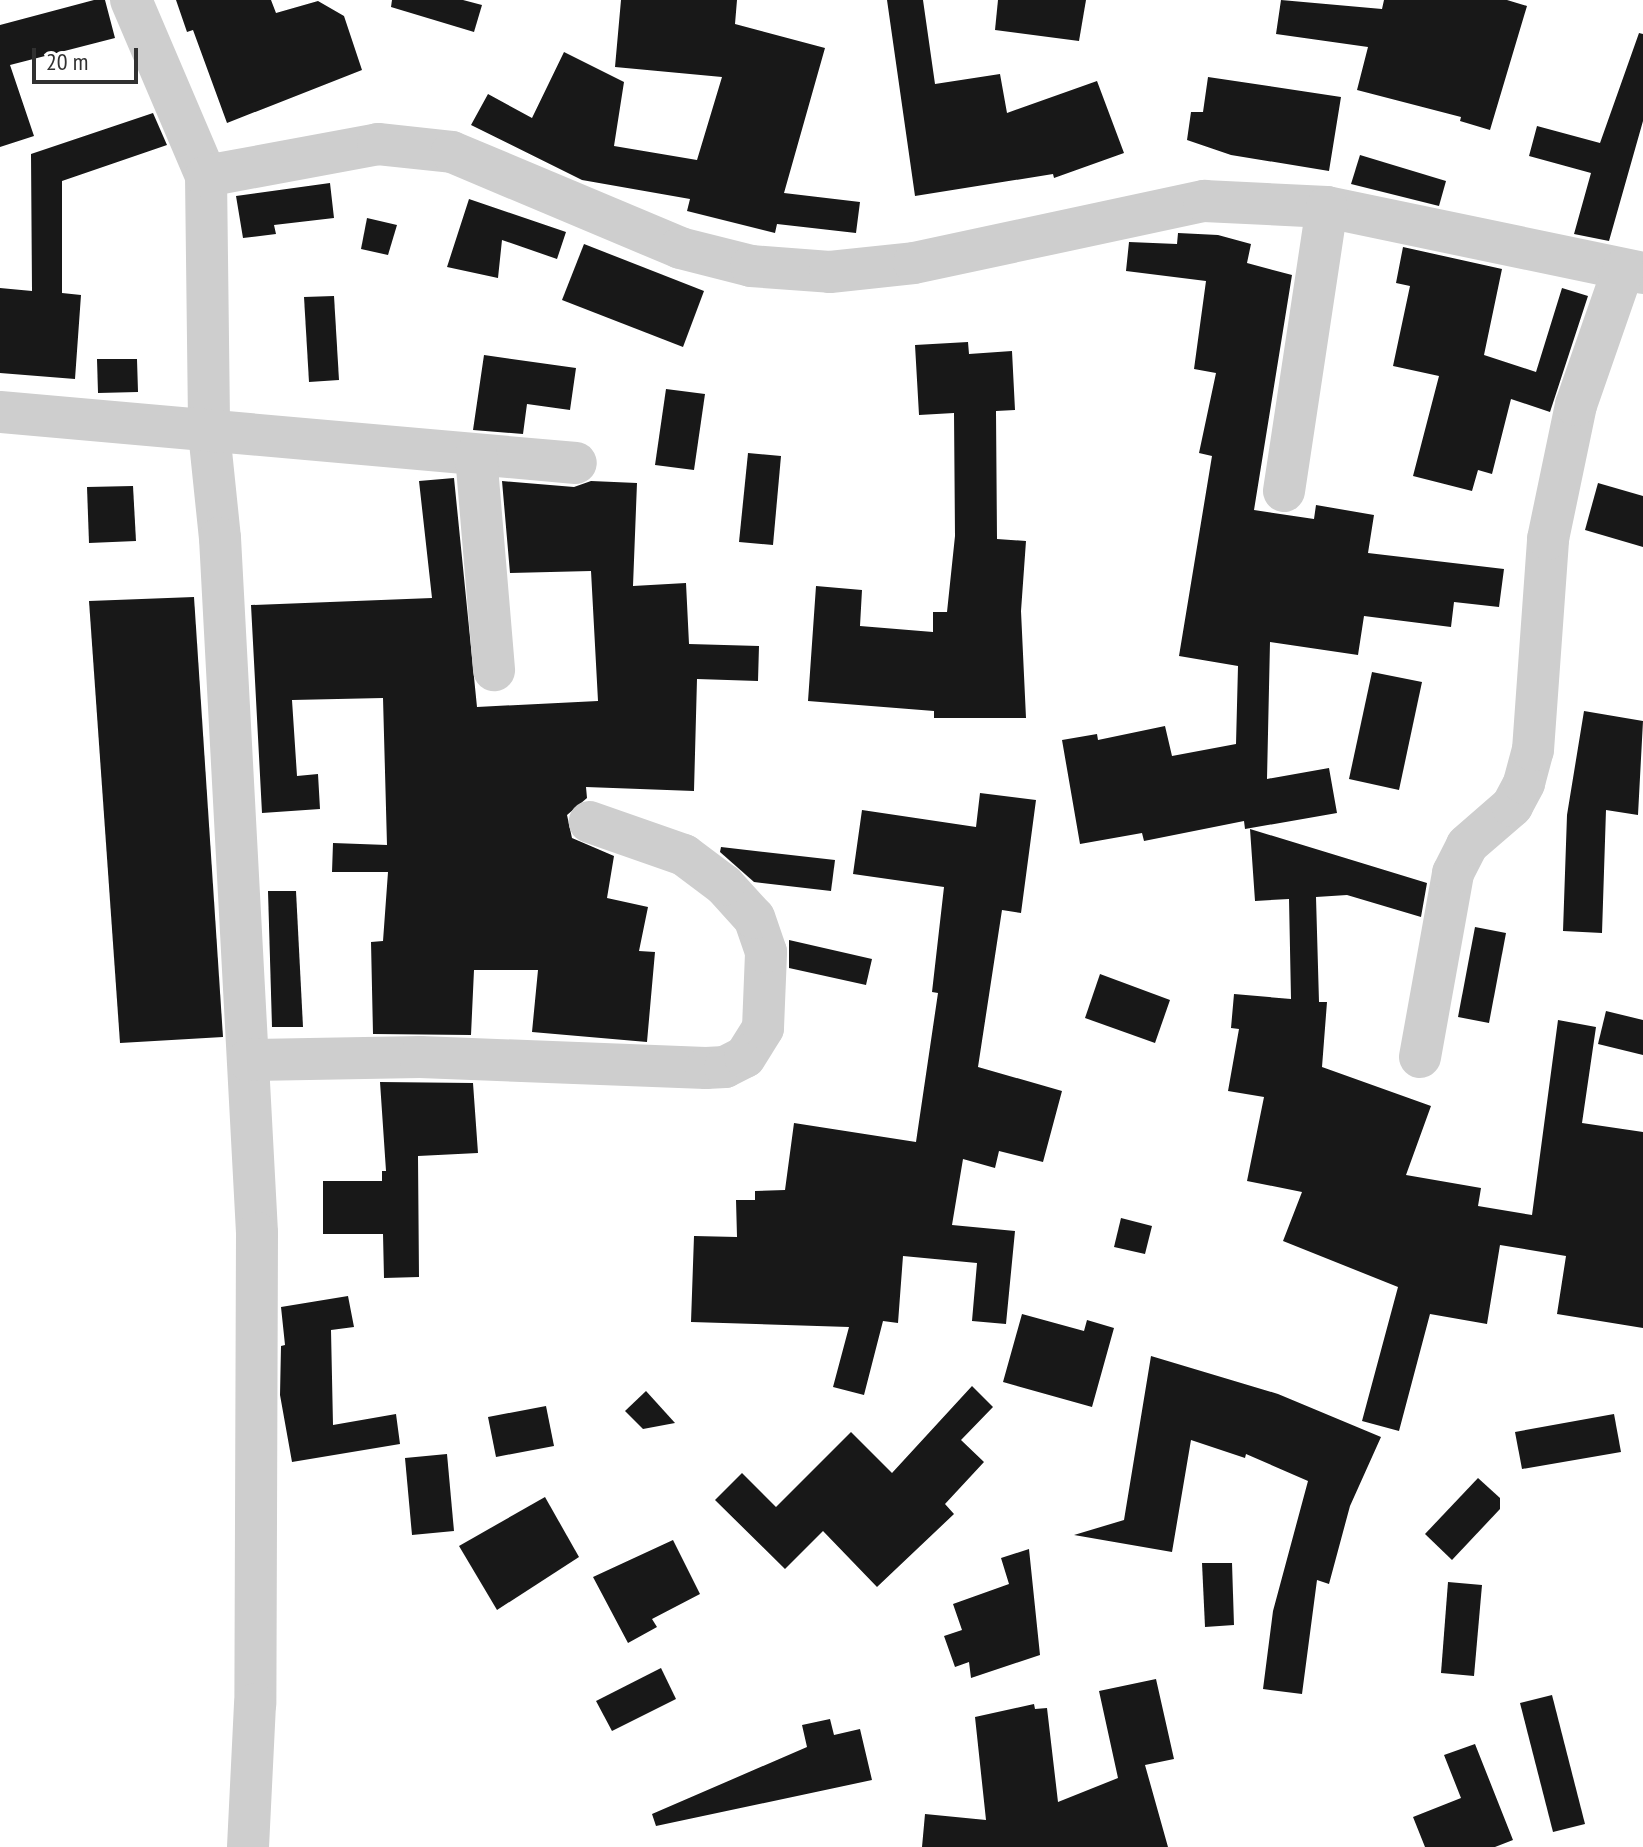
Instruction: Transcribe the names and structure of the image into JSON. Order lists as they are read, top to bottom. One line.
{"scale_bar":"20 m"}
